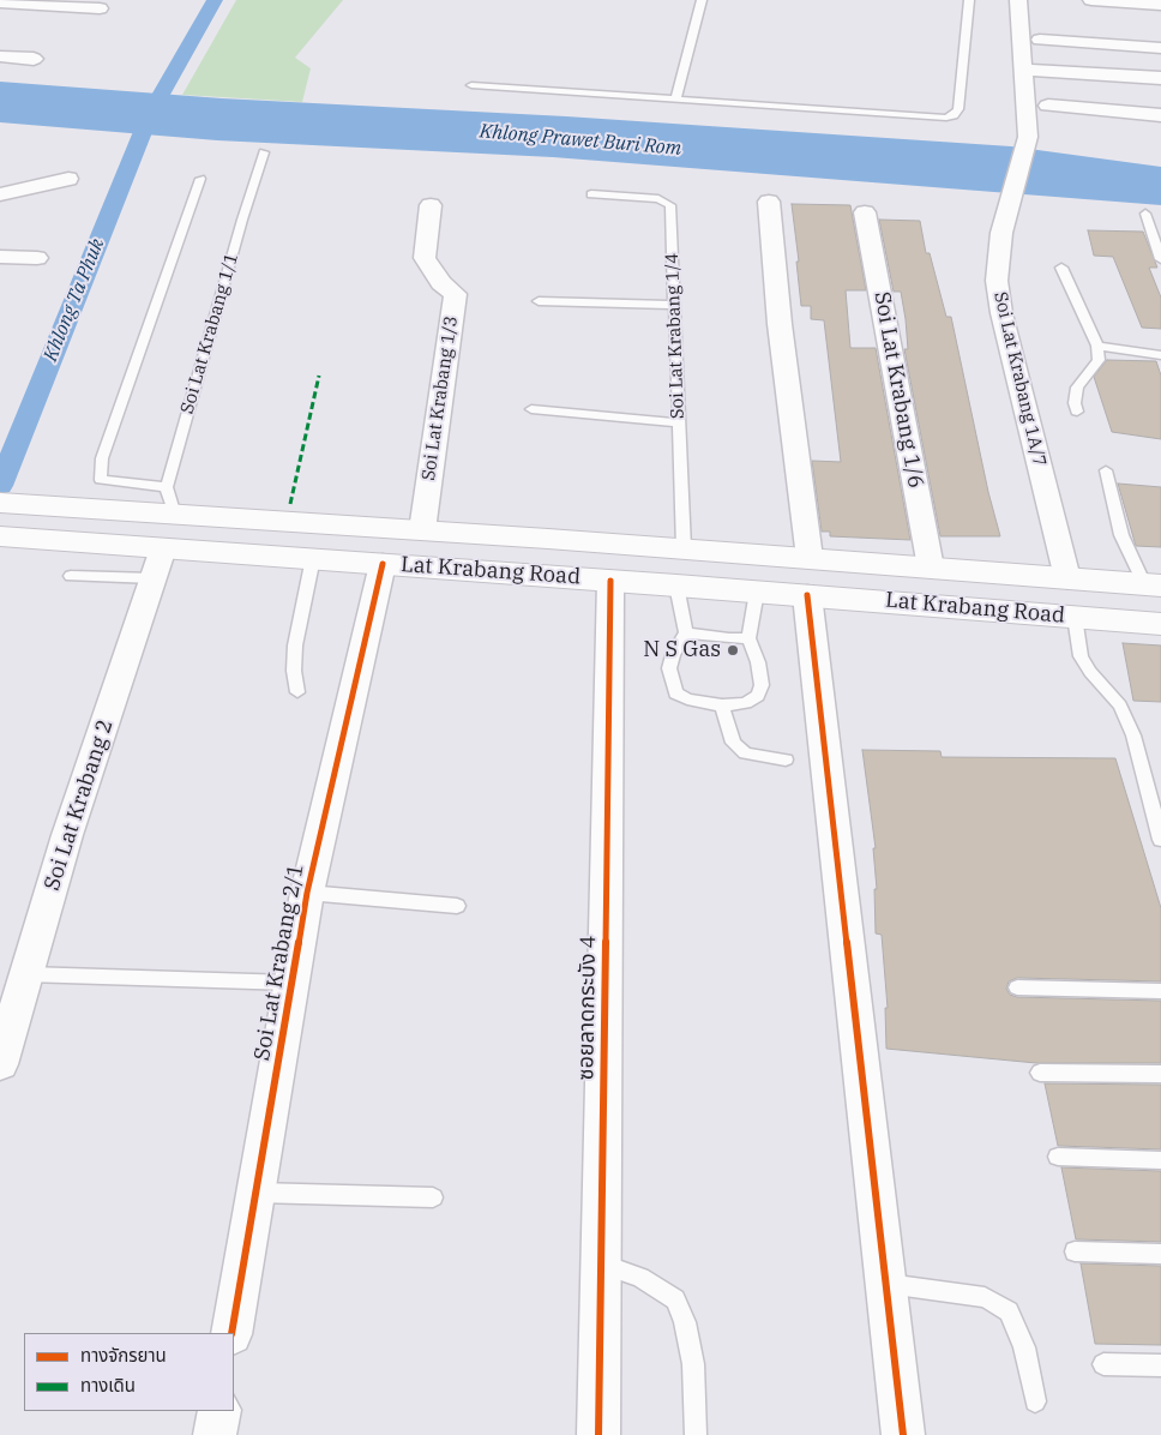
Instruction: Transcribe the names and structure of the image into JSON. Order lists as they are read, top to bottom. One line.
{"streets":{"main road":["Lat Krabang Road"],"street":["Soi Lat Krabang 1A/7","Soi Lat Krabang 1/6","Soi Lat Krabang 1/3","Soi Lat Krabang 2","Soi Lat Krabang 2/1","ซอยลาดกระบัง 4"],"lane":["Soi Lat Krabang 1/1","Soi Lat Krabang 1/4"]},"crossings":[["Soi Lat Krabang 1/4","Lat Krabang Road"],["Soi Lat Krabang 1A/7","Lat Krabang Road"],["Soi Lat Krabang 1/6","Lat Krabang Road"],["Soi Lat Krabang 1/3","Lat Krabang Road"],["Lat Krabang Road","Soi Lat Krabang 2"],["Lat Krabang Road","Soi Lat Krabang 2/1"],["Lat Krabang Road","ซอยลาดกระบัง 4"]],"water":["Khlong Prawet Buri Rom","Khlong Ta Phuk"],"places":["N S Gas"],"legend":["ทางจักรยาน","ทางเดิน"]}
